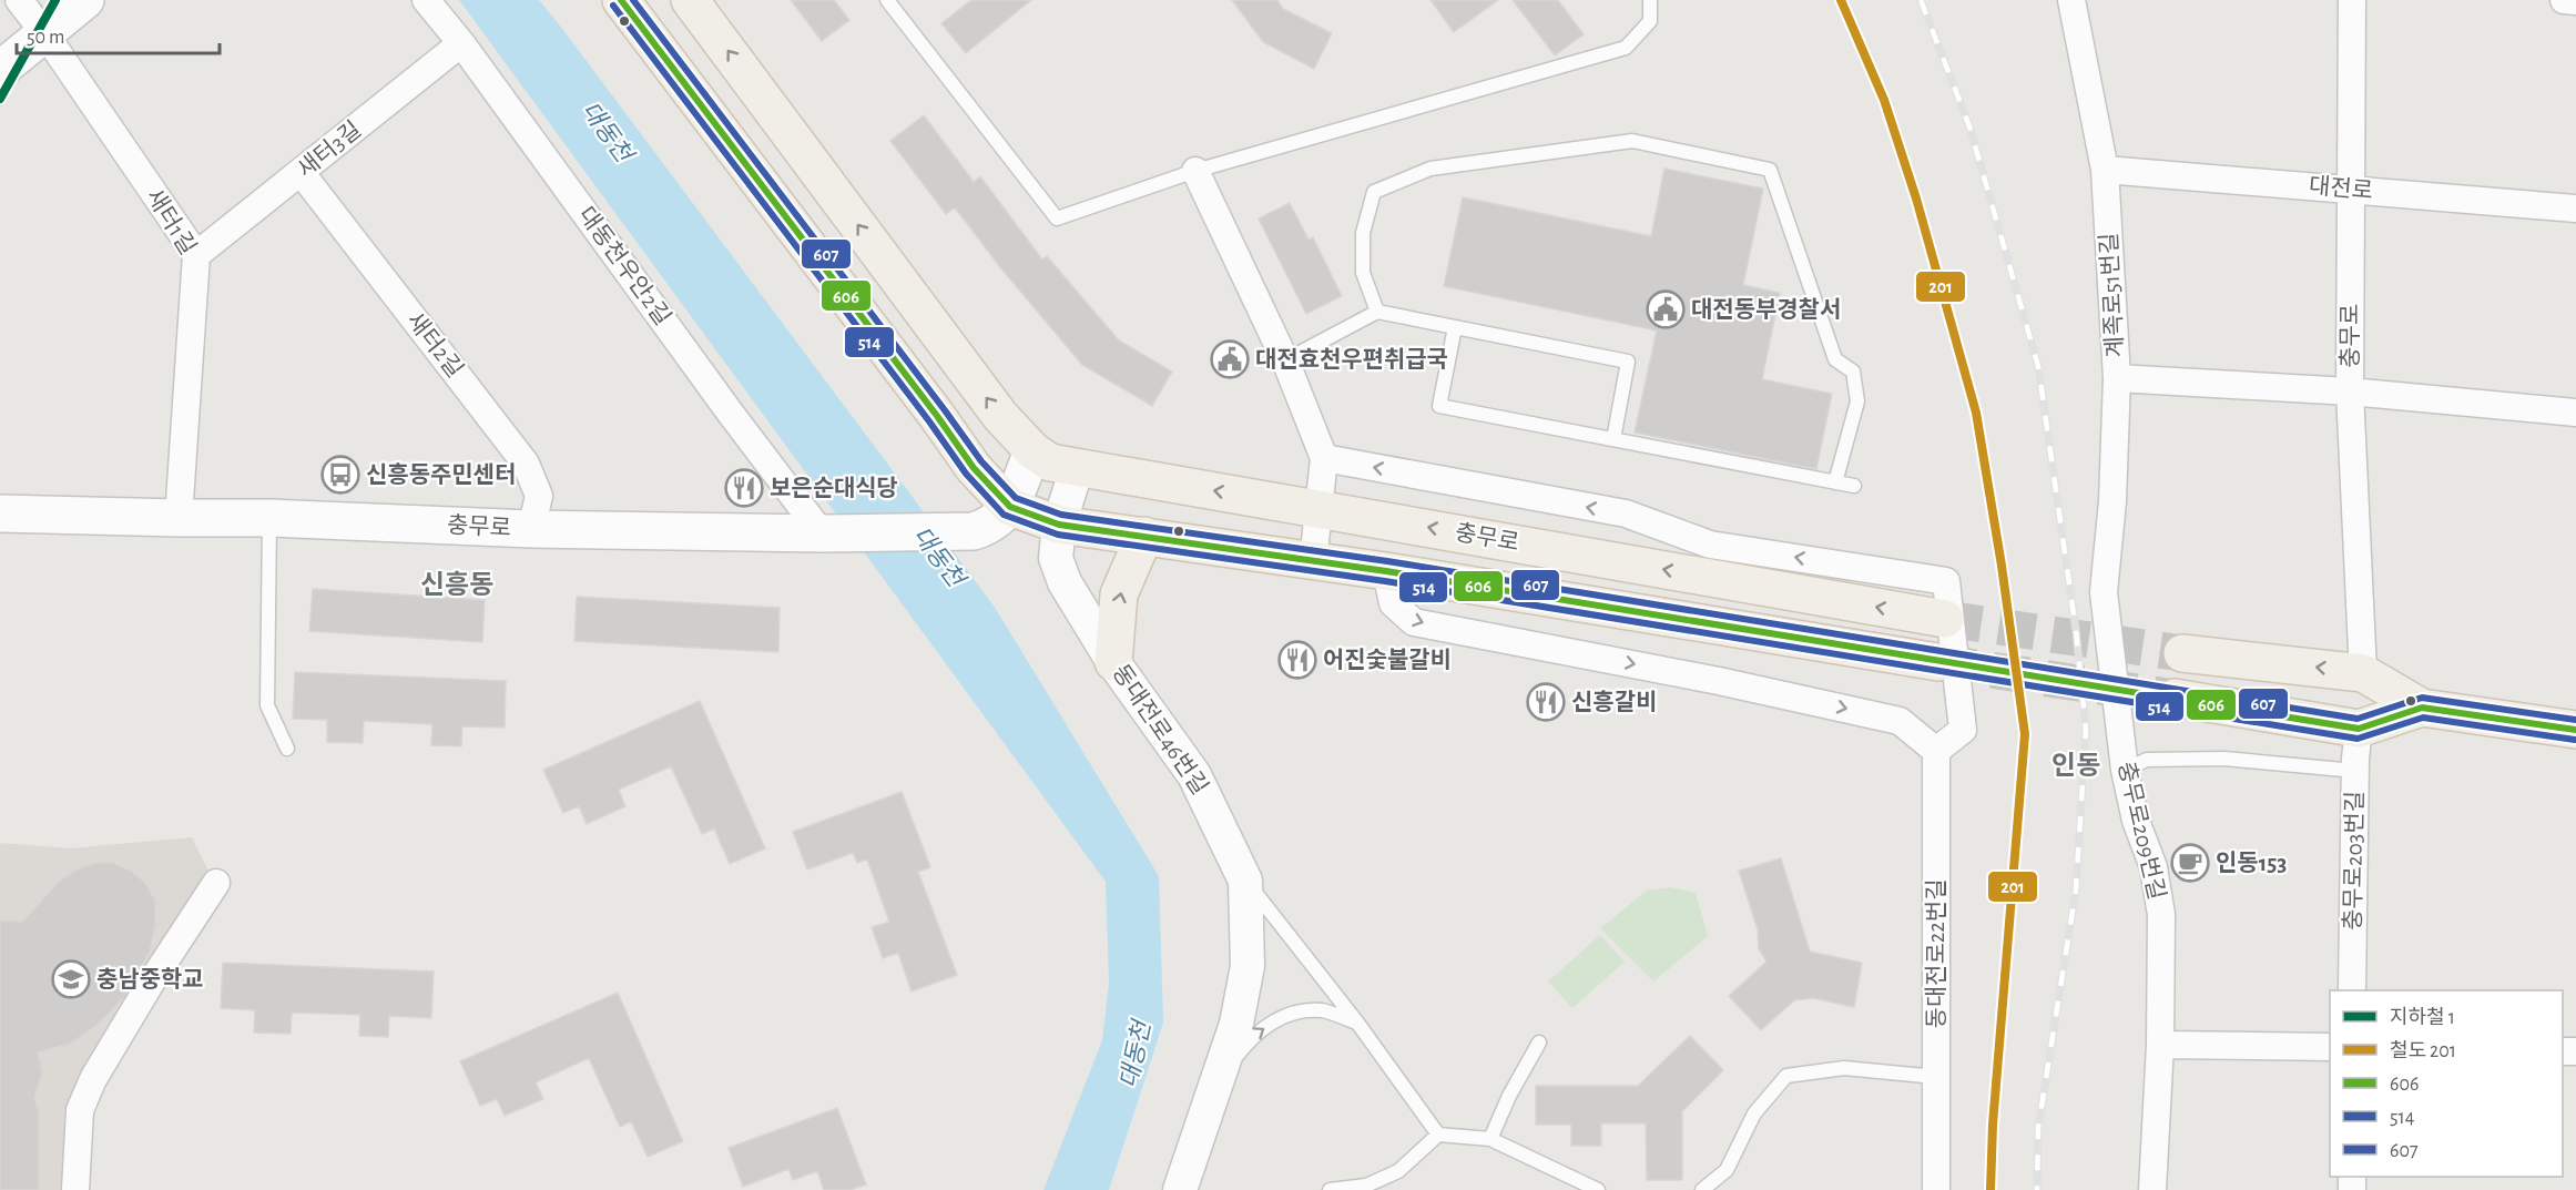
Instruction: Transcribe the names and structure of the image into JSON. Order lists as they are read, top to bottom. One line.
{"streets":{"main road":["충무로"],"street":["새터3길","대전로","새터1길","대동천우안2길","계족로51번길","새터2길","동대전로46번길","충무로209번길","충무로203번길","동대전로22번길"]},"crossings":[["새터3길","새터1길"],["새터3길","대동천우안2길"],["새터3길","새터2길"],["대전로","계족로51번길"],["대전로","충무로"],["새터1길","충무로"],["대동천우안2길","충무로"],["계족로51번길","충무로209번길"],["충무로","새터2길"],["충무로","동대전로46번길"]],"districts":["신흥동","인동"],"water":["대동천"],"places":{"public building":["대전동부경찰서","대전효천우편취급국"],"bus stop":["신흥동주민센터"],"restaurant":["보은순대식당","어진숯불갈비","신흥갈비"],"cafe":["인동153"],"school or university":["충남중학교"]},"lines":["metro line 1","rail line 201","transit line 606","transit line 607","transit line 514"],"legend":["지하철 1","철도 201","606","514","607"],"scale_bar":"50 m"}
